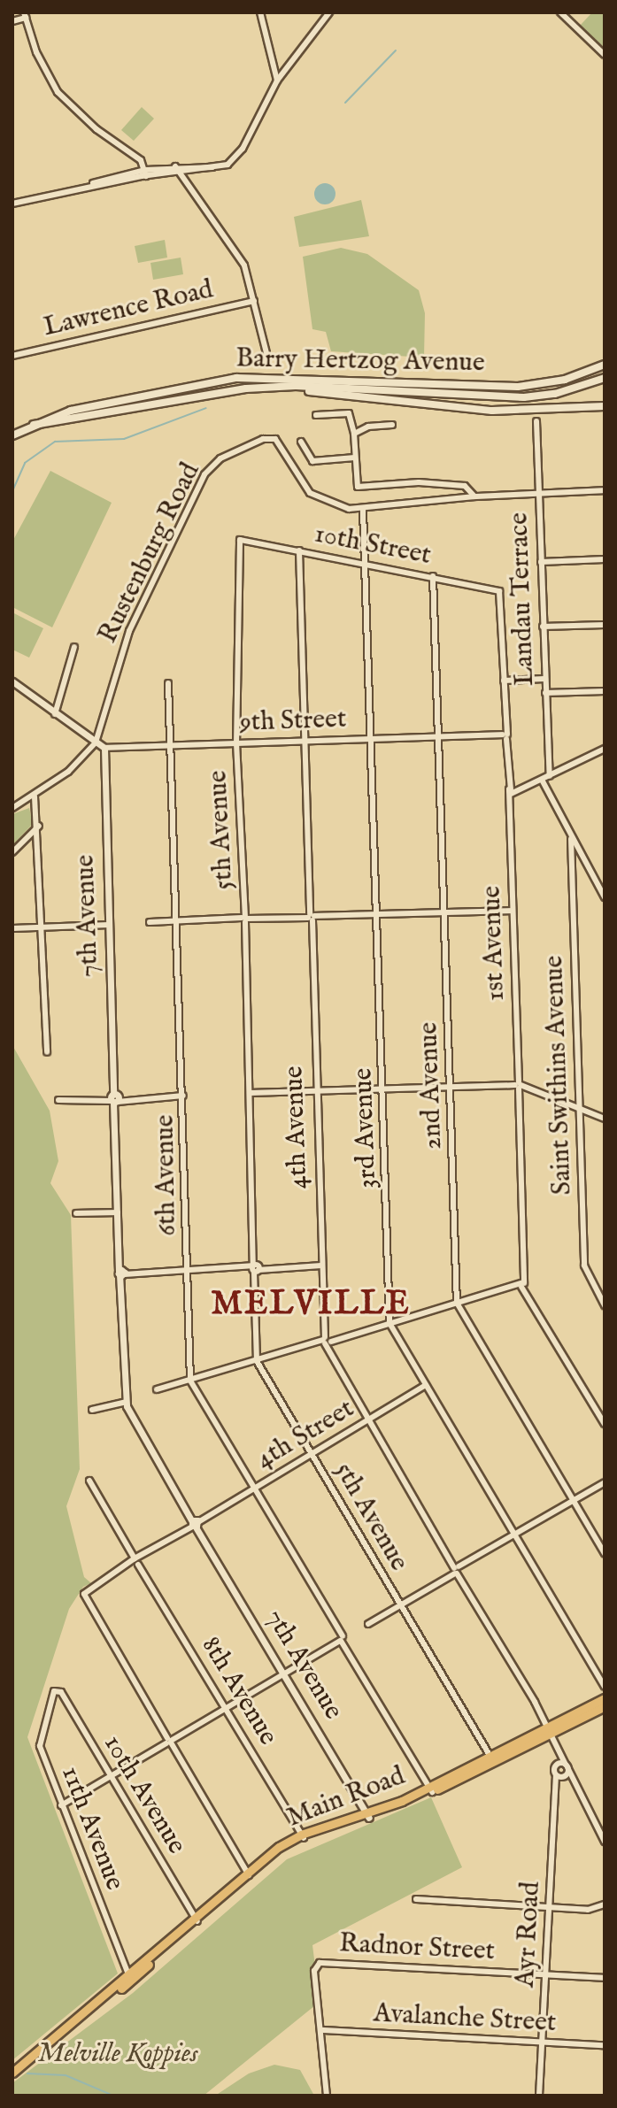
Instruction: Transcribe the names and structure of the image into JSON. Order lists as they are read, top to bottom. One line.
{"streets":{"main road":["Barry Hertzog Avenue","Main Road"],"street":["Lawrence Road","10th Street","Rustenburg Road","Landau Terrace","9th Street","5th Avenue","7th Avenue","1st Avenue","Saint Swithins Avenue","2nd Avenue","4th Avenue","3rd Avenue","6th Avenue","4th Street","8th Avenue","10th Avenue","11th Avenue","Ayr Road","Radnor Street","Avalanche Street"]},"crossings":[["10th Street","5th Avenue"],["10th Street","1st Avenue"],["10th Street","2nd Avenue"],["10th Street","4th Avenue"],["10th Street","3rd Avenue"],["Rustenburg Road","Landau Terrace"],["Rustenburg Road","3rd Avenue"],["9th Street","5th Avenue"],["9th Street","7th Avenue"],["9th Street","1st Avenue"],["9th Street","2nd Avenue"],["9th Street","4th Avenue"],["9th Street","3rd Avenue"],["9th Street","6th Avenue"],["5th Avenue","4th Street"],["5th Avenue","Main Road"],["7th Avenue","4th Street"],["7th Avenue","Main Road"],["4th Avenue","4th Street"],["4th Avenue","Main Road"],["3rd Avenue","4th Street"],["6th Avenue","4th Street"],["6th Avenue","Main Road"],["8th Avenue","Main Road"],["10th Avenue","Main Road"],["10th Avenue","11th Avenue"],["Main Road","11th Avenue"],["Ayr Road","Radnor Street"],["Ayr Road","Avalanche Street"],["Radnor Street","Avalanche Street"]],"districts":["MELVILLE"],"parks":["Melville Koppies"]}
